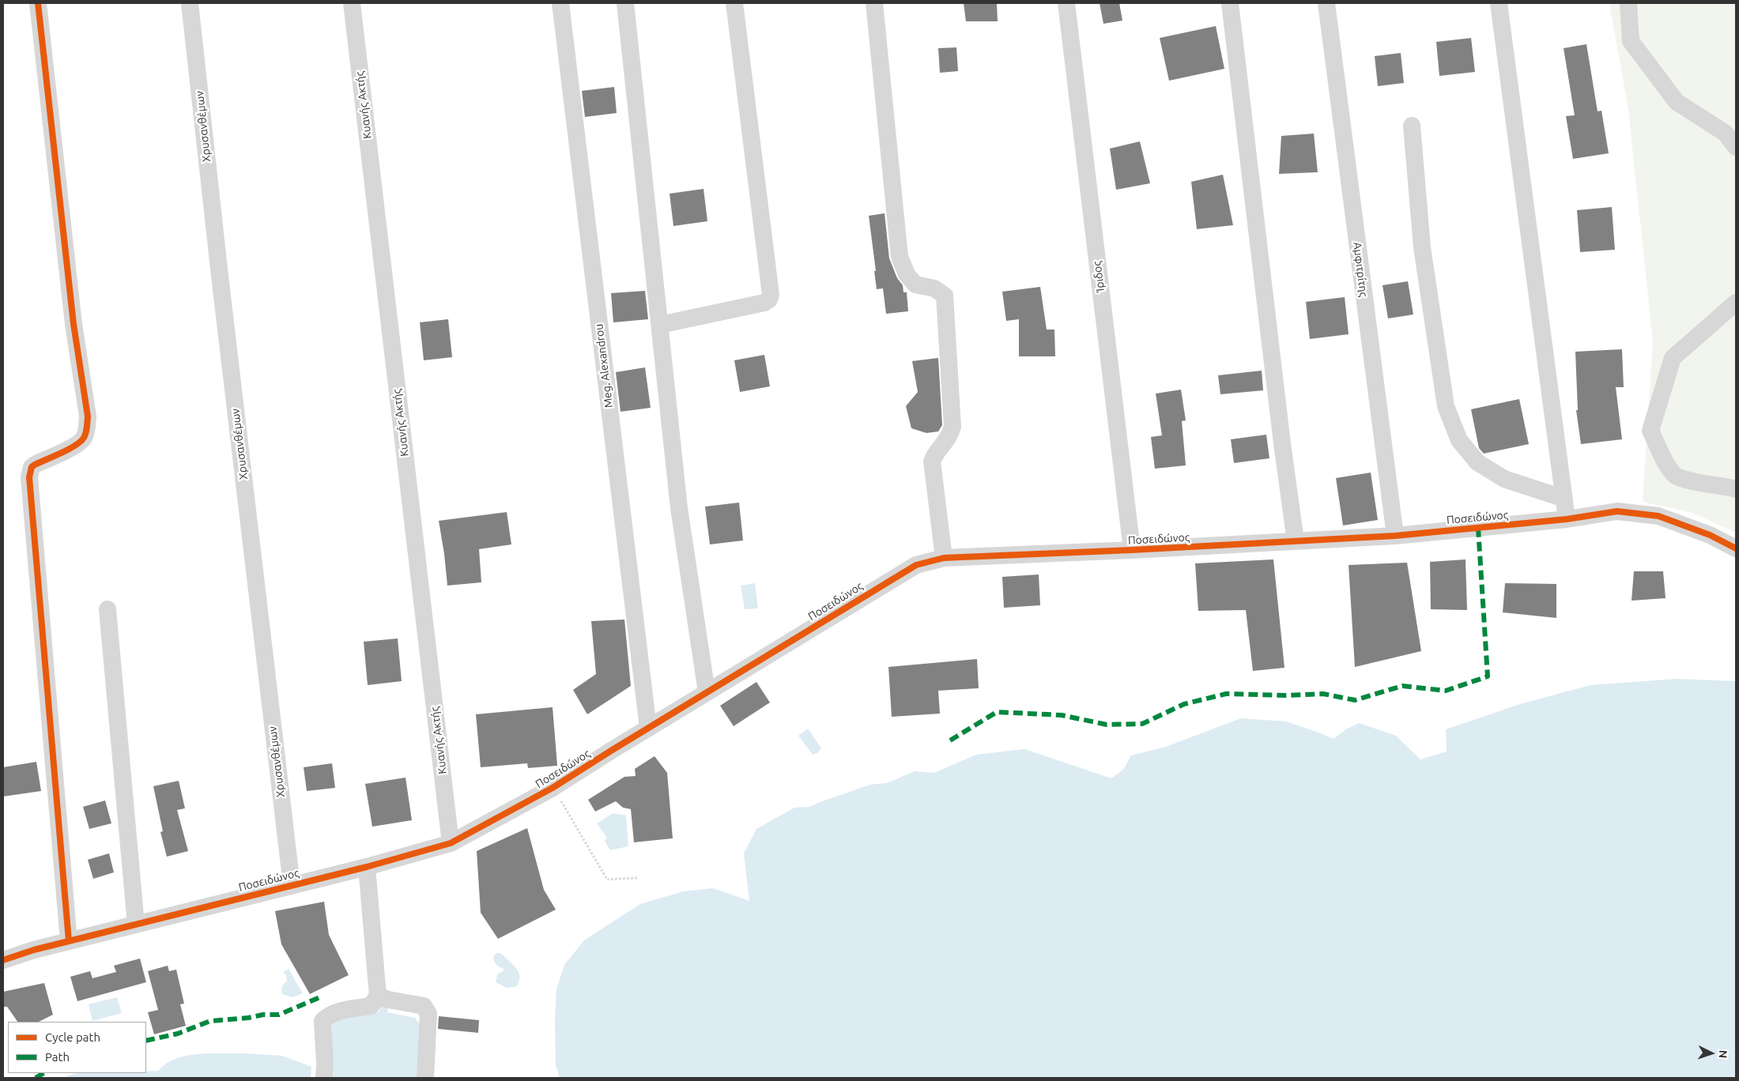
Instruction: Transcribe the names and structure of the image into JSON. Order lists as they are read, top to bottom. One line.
{"streets":{"street":["Κυανής Ακτής","Χρυσανθέμων","Αμφιτρίτης","Ίριδος","Meg. Alexandrou","Ποσειδώνος"]},"crossings":[["Κυανής Ακτής","Ποσειδώνος"],["Χρυσανθέμων","Ποσειδώνος"],["Αμφιτρίτης","Ποσειδώνος"],["Ίριδος","Ποσειδώνος"],["Meg. Alexandrou","Ποσειδώνος"]],"legend":["Cycle path","Path"],"north":"right"}
